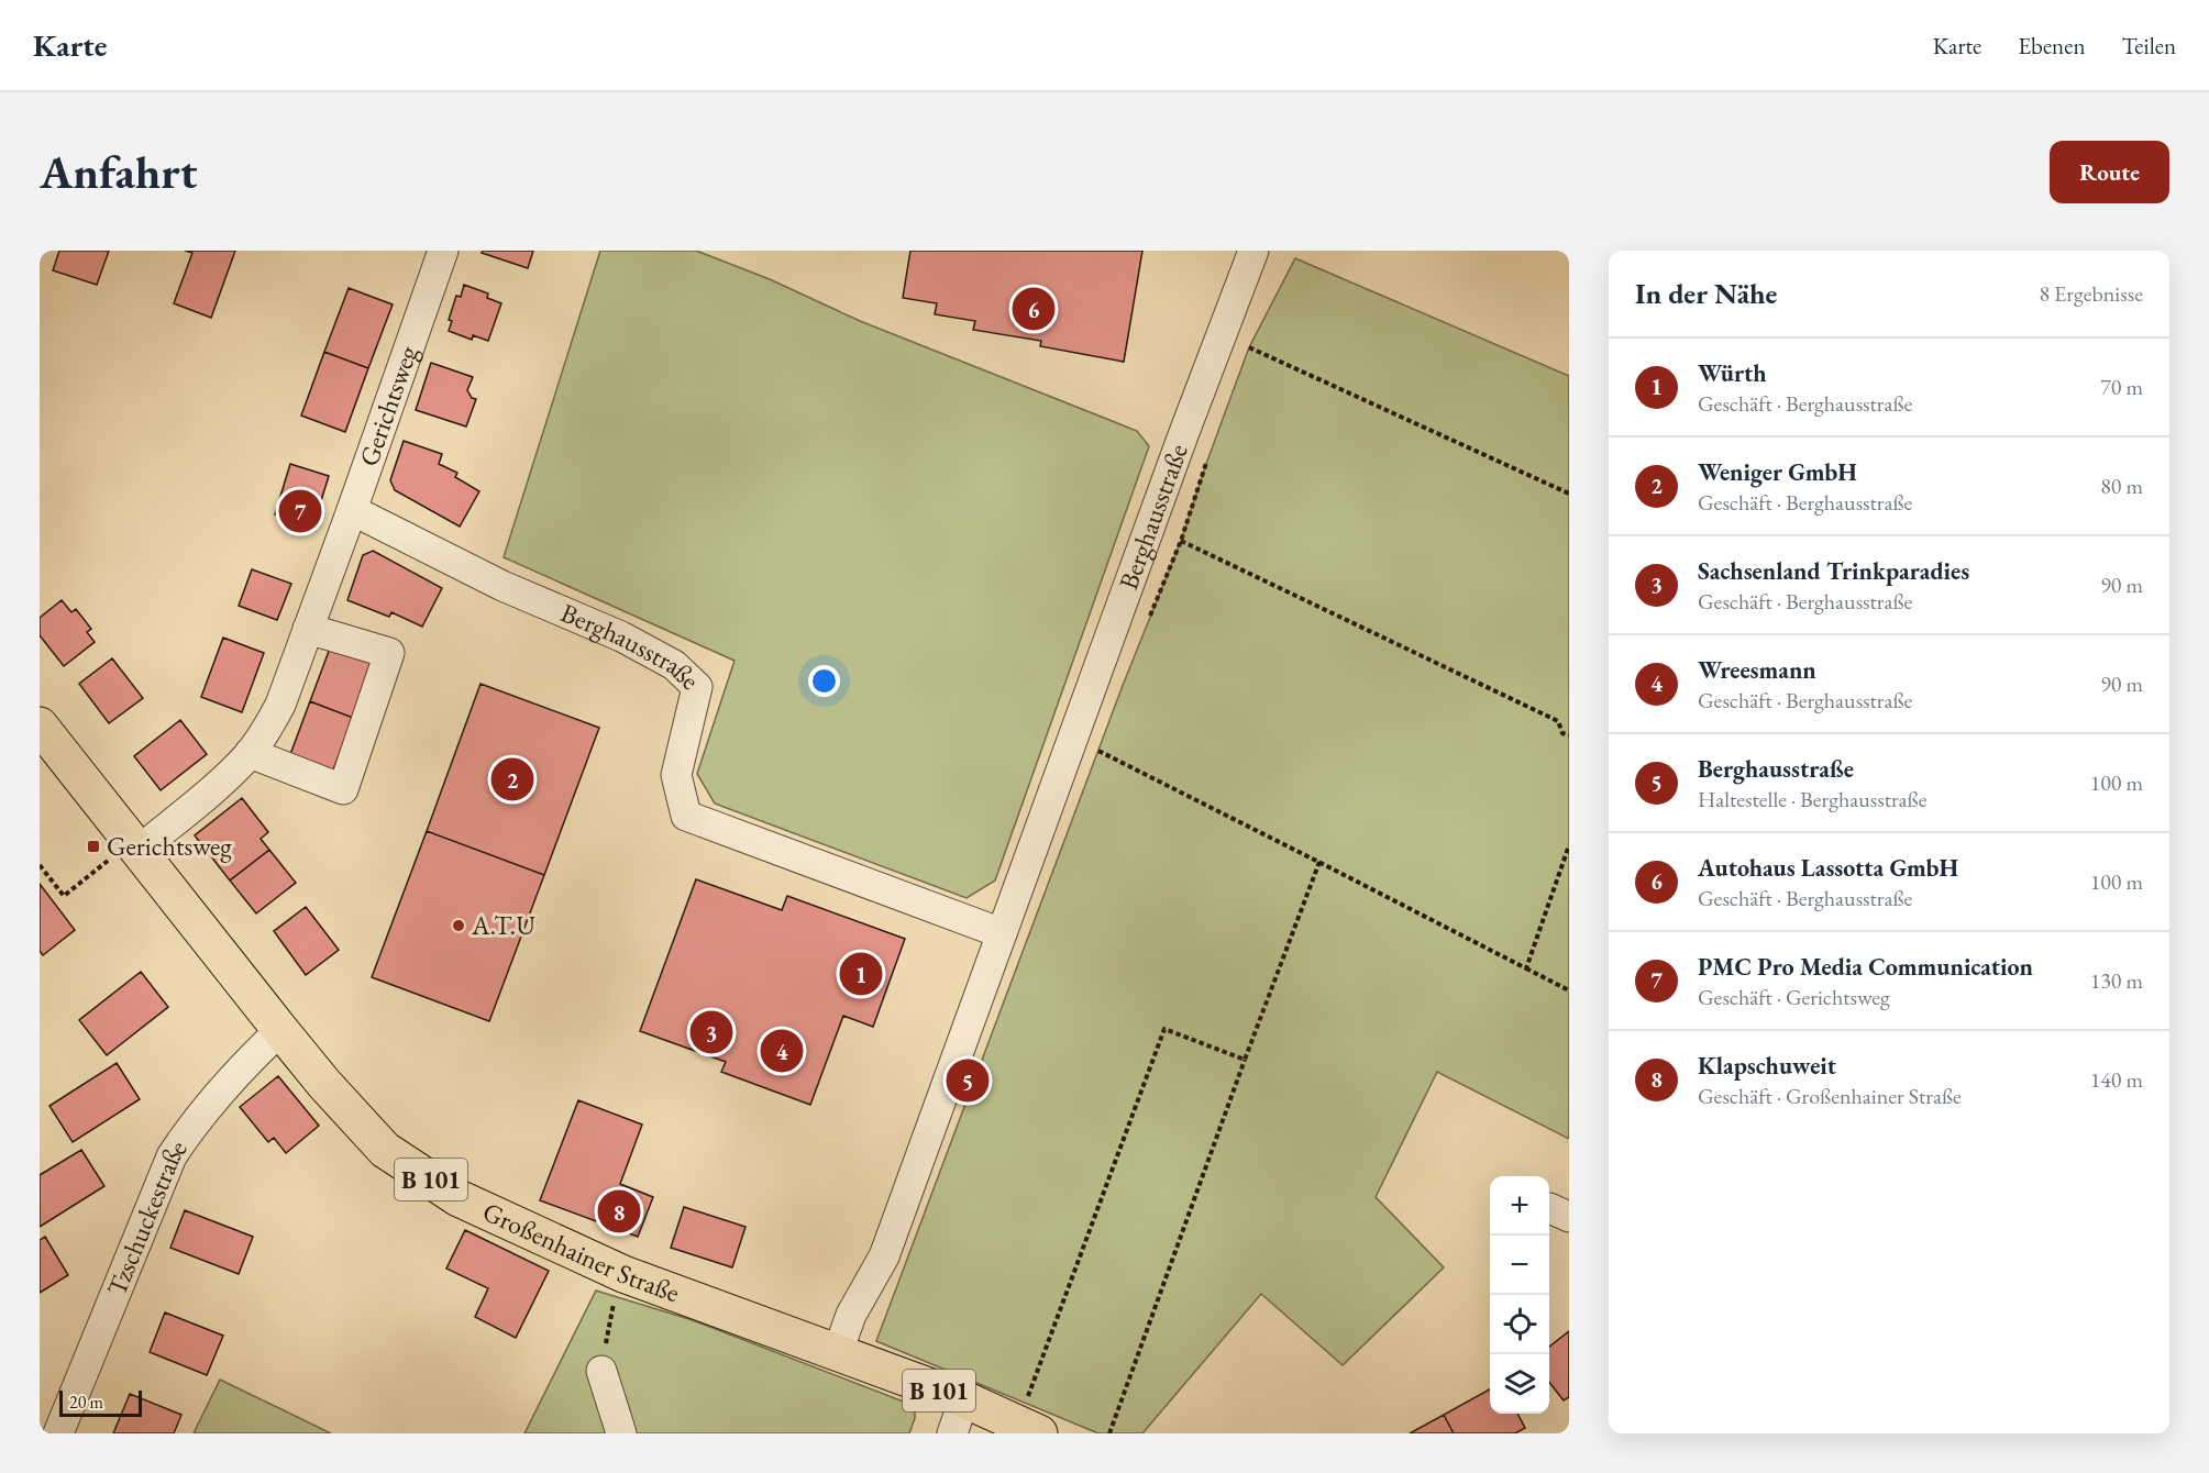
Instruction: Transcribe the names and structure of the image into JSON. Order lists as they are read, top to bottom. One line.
{"streets":{"main road":["B 101","Großenhainer Straße"],"street":["Gerichtsweg","Berghausstraße","Tzschuckestraße"]},"crossings":[["Gerichtsweg","Berghausstraße"],["Gerichtsweg","Großenhainer Straße"],["Berghausstraße","Großenhainer Straße"],["Tzschuckestraße","Großenhainer Straße"]],"places":{"transit":["Gerichtsweg"],"other":["A.T.U"]},"scale_bar":"20 m","page":{"header":"Karte","nav":["Karte","Ebenen","Teilen"],"buttons":"Route","title":"Anfahrt","heading":["In der Nähe","8 Ergebnisse"],"pins":["6","7","2","1","3","4","5","8"],"list":[{"mark":"1","name":"Würth","note":"Geschäft · Berghausstraße","value":"70 m"},{"mark":"2","name":"Weniger GmbH","note":"Geschäft · Berghausstraße","value":"80 m"},{"mark":"3","name":"Sachsenland Trinkparadies","note":"Geschäft · Berghausstraße","value":"90 m"},{"mark":"4","name":"Wreesmann","note":"Geschäft · Berghausstraße","value":"90 m"},{"mark":"5","name":"Berghausstraße","note":"Haltestelle · Berghausstraße","value":"100 m"},{"mark":"6","name":"Autohaus Lassotta GmbH","note":"Geschäft · Berghausstraße","value":"100 m"},{"mark":"7","name":"PMC Pro Media Communication","note":"Geschäft · Gerichtsweg","value":"130 m"},{"mark":"8","name":"Klapschuweit","note":"Geschäft · Großenhainer Straße","value":"140 m"}],"map_buttons":["+","−"],"scale":"20 m"}}
